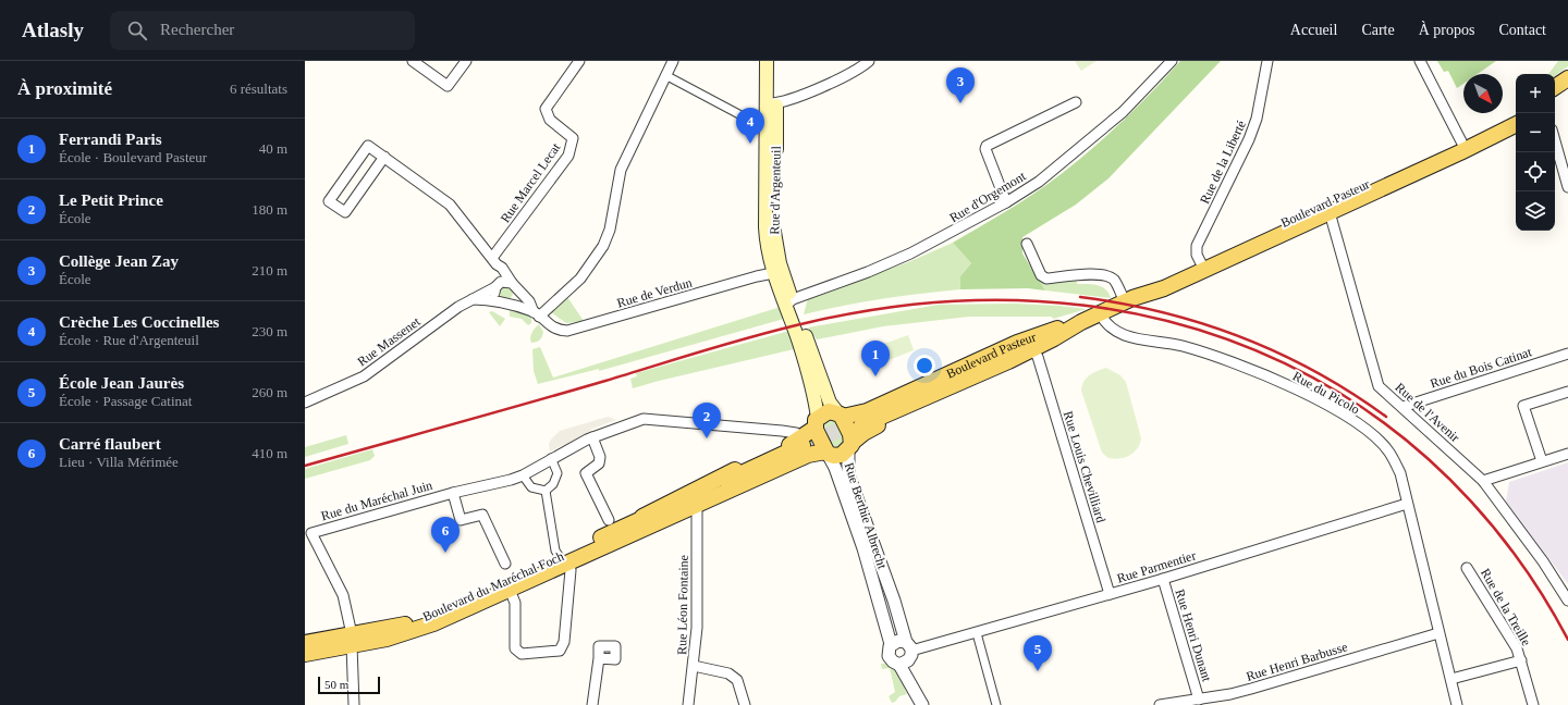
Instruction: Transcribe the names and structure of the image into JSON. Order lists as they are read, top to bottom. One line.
{"streets":{"main road":["Rue d'Argenteuil","Boulevard Pasteur","Boulevard du Maréchal Foch"],"street":["Rue de la Liberté","Rue Marcel Lecat","Rue d'Orgemont","Rue de Verdun","Rue Massenet","Rue du Bois Catinat","Rue du Picolo","Rue de l'Avenir","Rue Louis Chevilliard","Rue du Maréchal Juin","Rue Berthie Albrecht","Rue Parmentier","Rue Léon Fontaine","Rue de la Treille","Rue Henri Dunant","Rue Henri Barbusse"]},"crossings":[["Rue de la Liberté","Boulevard Pasteur"],["Rue d'Argenteuil","Rue d'Orgemont"],["Rue d'Argenteuil","Boulevard Pasteur"],["Rue d'Argenteuil","Rue de Verdun"],["Rue d'Argenteuil","Boulevard du Maréchal Foch"],["Boulevard Pasteur","Rue du Picolo"],["Boulevard Pasteur","Rue de l'Avenir"],["Boulevard Pasteur","Rue Louis Chevilliard"],["Boulevard Pasteur","Rue Berthie Albrecht"],["Boulevard Pasteur","Boulevard du Maréchal Foch"],["Rue du Bois Catinat","Rue de l'Avenir"],["Rue du Picolo","Rue Parmentier"],["Rue du Picolo","Rue de la Treille"],["Rue du Picolo","Rue Henri Barbusse"],["Rue Louis Chevilliard","Rue Parmentier"],["Rue du Maréchal Juin","Boulevard du Maréchal Foch"],["Rue Berthie Albrecht","Rue Parmentier"],["Rue Berthie Albrecht","Boulevard du Maréchal Foch"],["Rue Parmentier","Rue Henri Dunant"],["Boulevard du Maréchal Foch","Rue Léon Fontaine"],["Rue Henri Dunant","Rue Henri Barbusse"]],"scale_bar":"50 m","north":"bottom right","page":{"header":"Atlasly","search":"Rechercher","nav":["Accueil","Carte","À propos","Contact"],"heading":["À proximité","6 résultats"],"pins":["3","4","1","2","6","5"],"map_buttons":["+","−"],"list":[{"mark":"1","name":"Ferrandi Paris","note":"École · Boulevard Pasteur","value":"40 m"},{"mark":"2","name":"Le Petit Prince","note":"École","value":"180 m"},{"mark":"3","name":"Collège Jean Zay","note":"École","value":"210 m"},{"mark":"4","name":"Crèche Les Coccinelles","note":"École · Rue d'Argenteuil","value":"230 m"},{"mark":"5","name":"École Jean Jaurès","note":"École · Passage Catinat","value":"260 m"},{"mark":"6","name":"Carré flaubert","note":"Lieu · Villa Mérimée","value":"410 m"}],"scale":"50 m"}}
